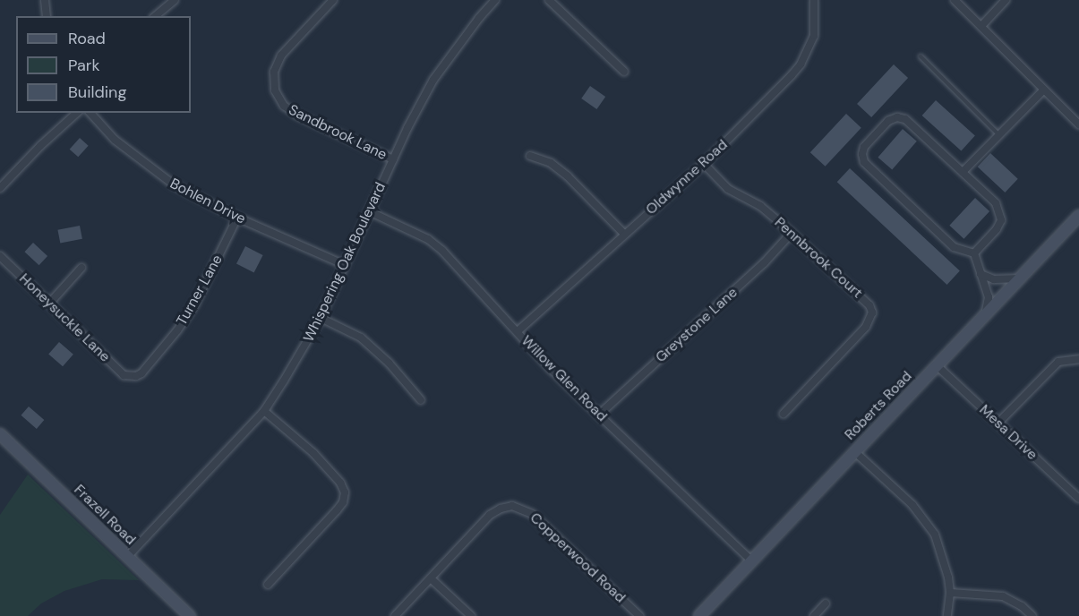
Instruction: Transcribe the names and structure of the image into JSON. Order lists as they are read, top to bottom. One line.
{"streets":{"main road":["Roberts Road","Frazell Road"],"street":["Sandbrook Lane","Oldwynne Road","Bohlen Drive","Pennbrook Court","Whispering Oak Boulevard","Turner Lane","Honeysuckle Lane","Greystone Lane","Willow Glen Road","Mesa Drive","Copperwood Road"]},"crossings":[["Sandbrook Lane","Whispering Oak Boulevard"],["Oldwynne Road","Pennbrook Court"],["Oldwynne Road","Willow Glen Road"],["Bohlen Drive","Whispering Oak Boulevard"],["Bohlen Drive","Turner Lane"],["Pennbrook Court","Greystone Lane"],["Whispering Oak Boulevard","Willow Glen Road"],["Whispering Oak Boulevard","Frazell Road"],["Turner Lane","Honeysuckle Lane"],["Greystone Lane","Willow Glen Road"],["Willow Glen Road","Roberts Road"],["Roberts Road","Mesa Drive"]],"legend":["Road","Park","Building"]}
